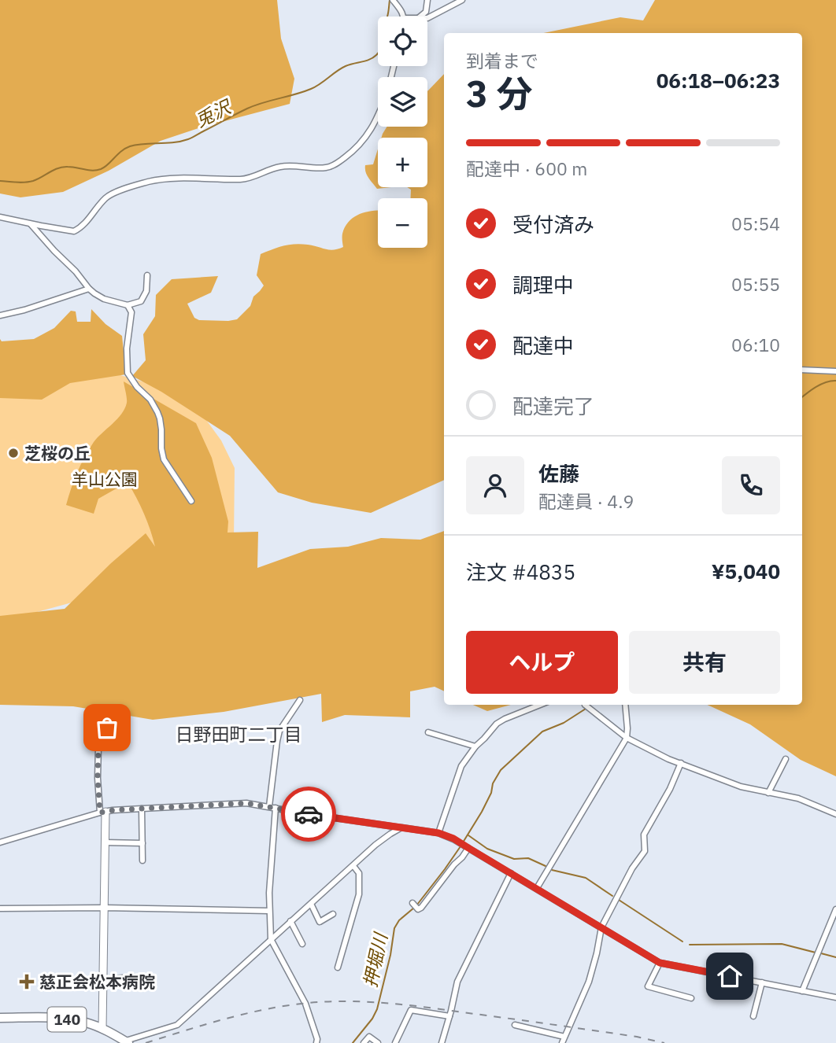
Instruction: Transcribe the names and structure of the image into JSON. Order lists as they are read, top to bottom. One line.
{"streets":{"highway":["140"]},"districts":["日野田町二丁目"],"water":["兎沢","押堀川"],"parks":["羊山公園"],"places":{"other":["芝桜の丘"],"health":["慈正会松本病院"]},"page":{"map_buttons":["+","−"],"heading":["3 分","到着まで","06:18–06:23"],"panel":["佐藤","配達員 · 4.9","注文 #4835","¥5,040"],"bar":"配達中 · 600 m","list":[["受付済み","05:54"],["調理中","05:55"],["配達中","06:10"],"配達完了"],"buttons":["ヘルプ","共有"]}}
